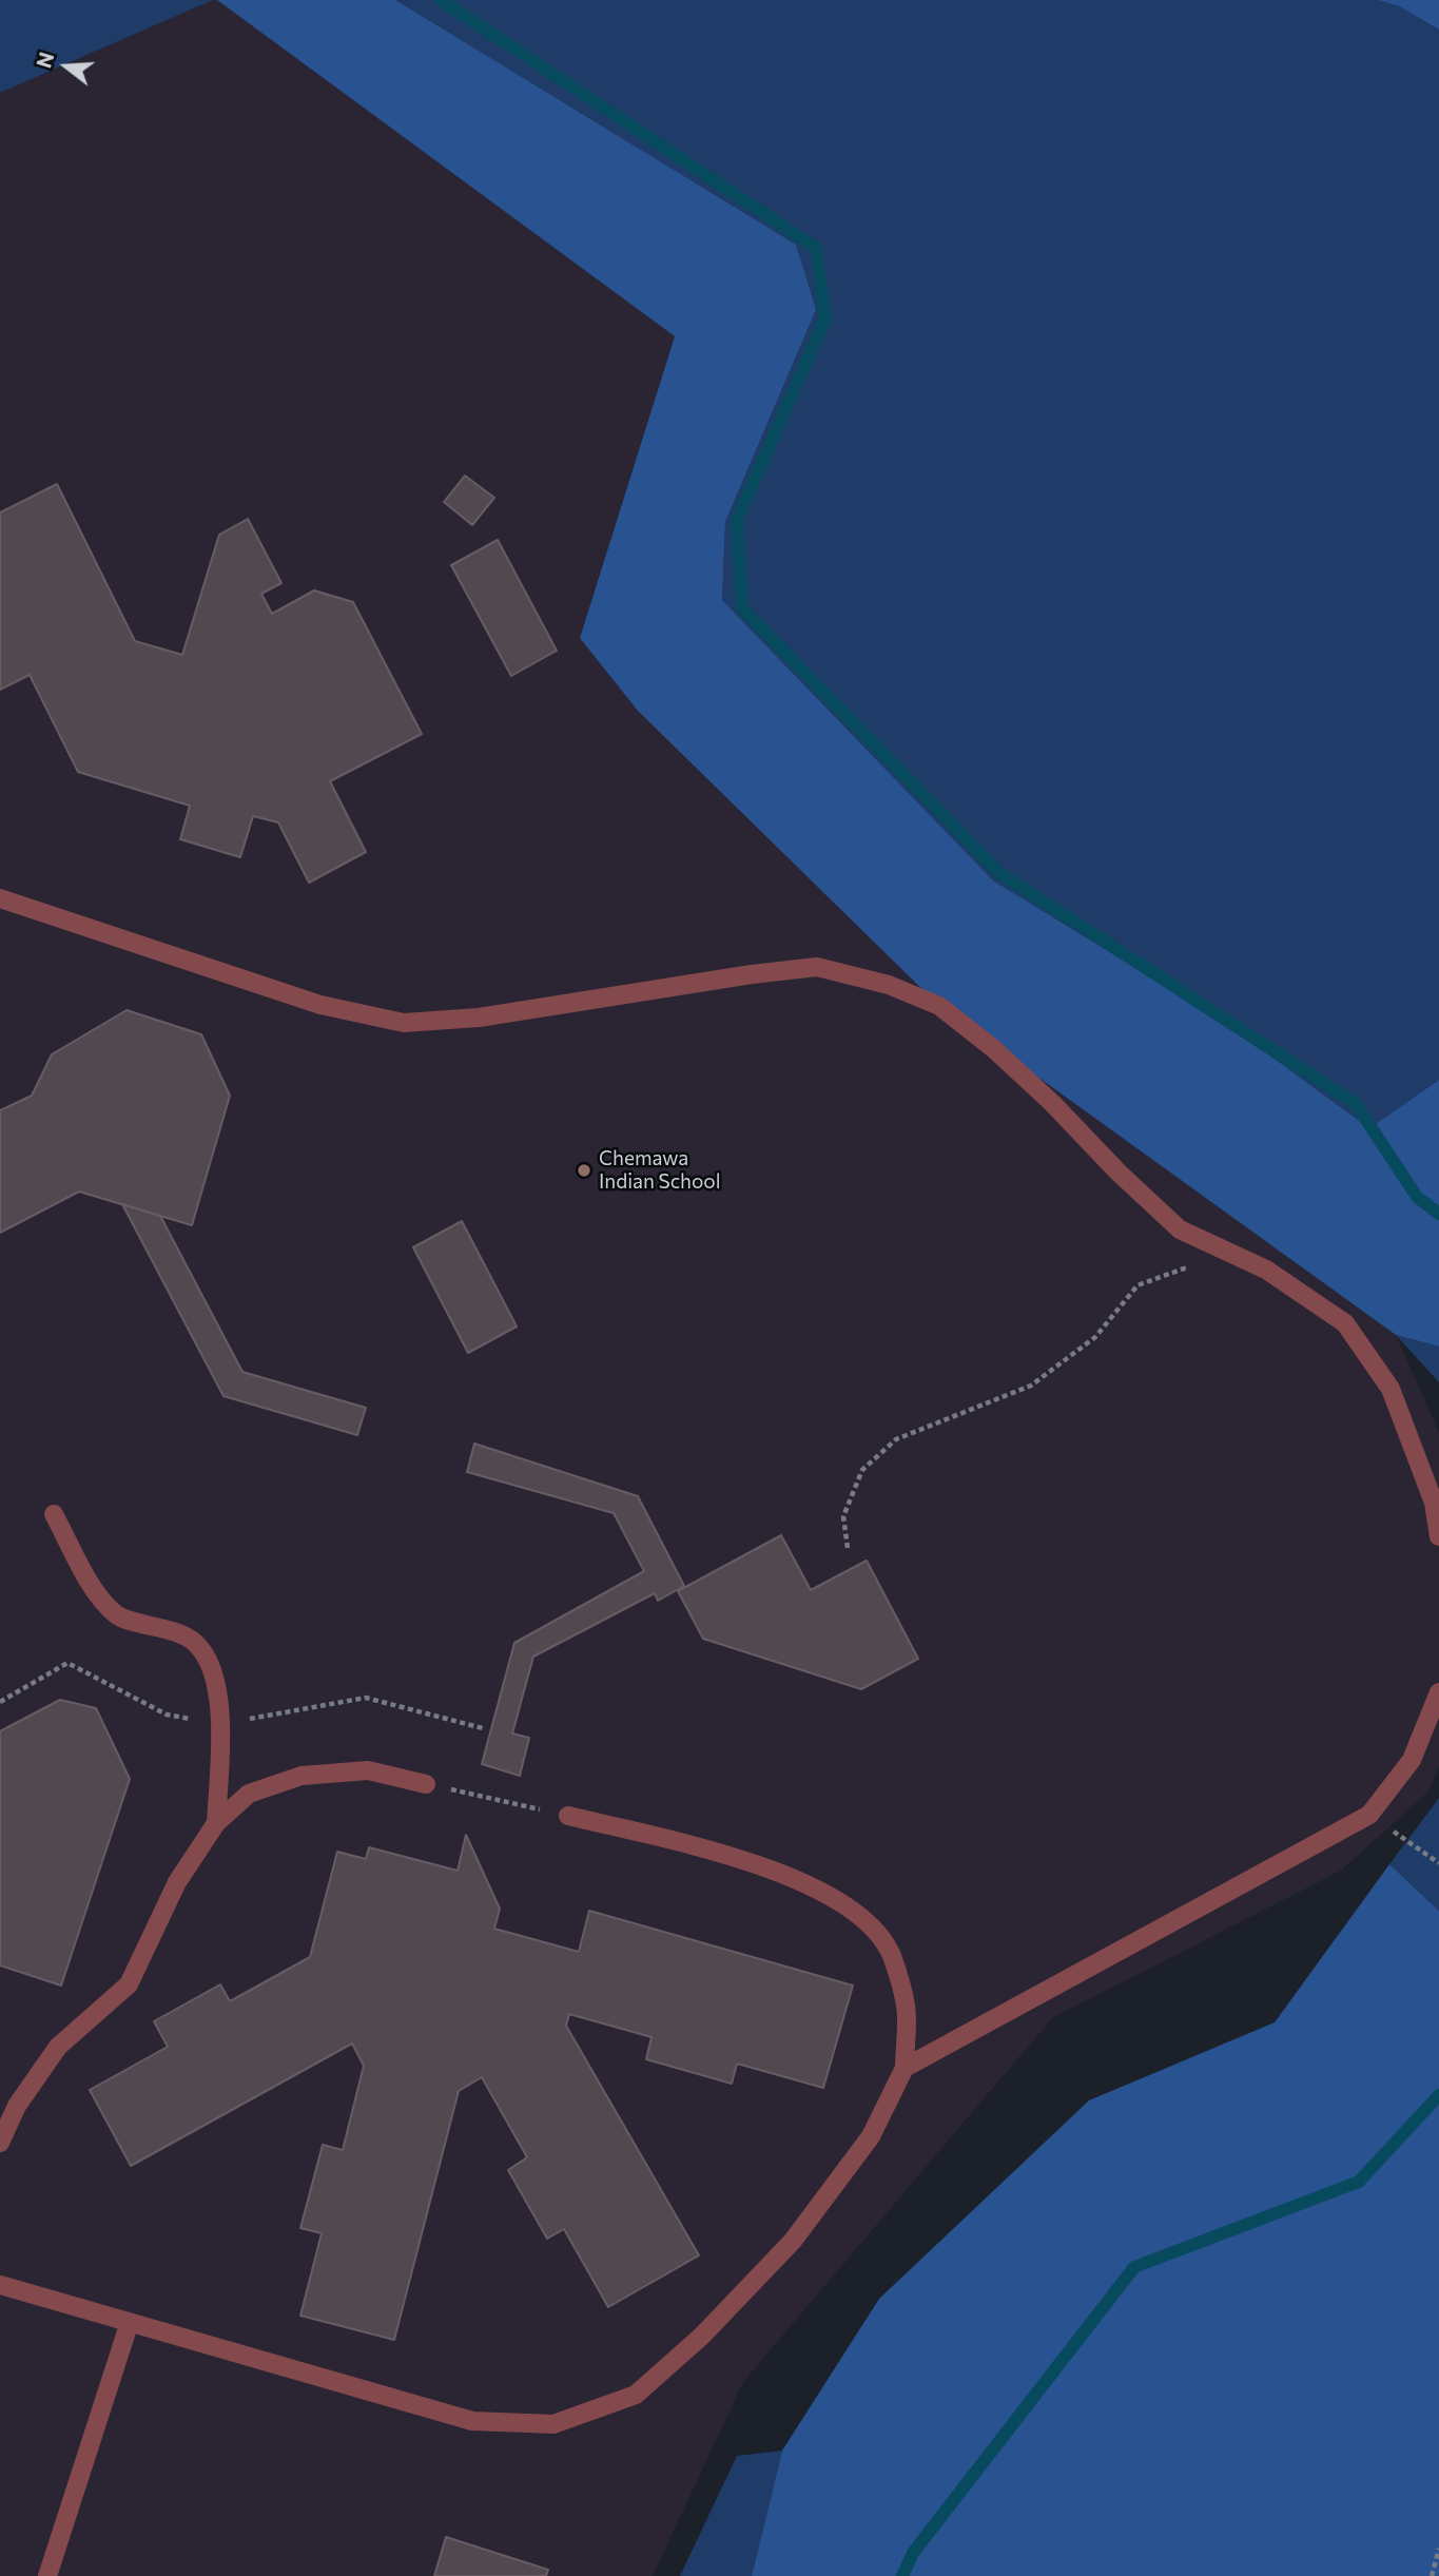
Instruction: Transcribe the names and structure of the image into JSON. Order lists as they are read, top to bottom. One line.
{"places":["Chemawa Indian School"],"north":"left"}
